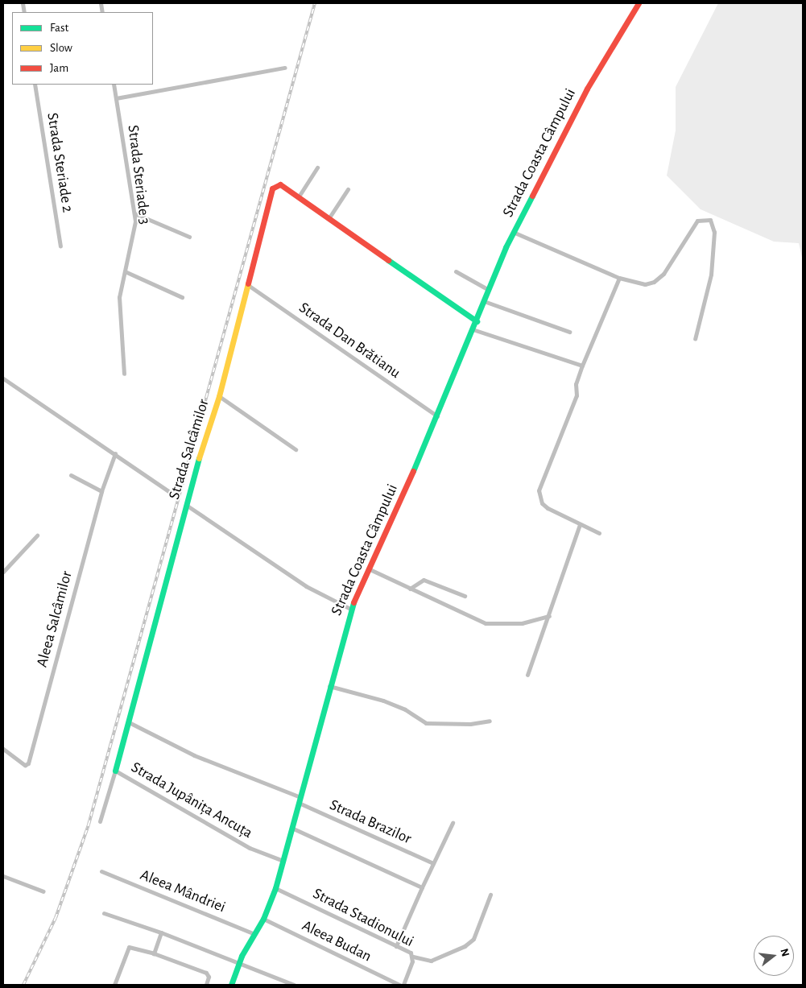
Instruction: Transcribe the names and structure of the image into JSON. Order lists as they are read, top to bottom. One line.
{"streets":{"street":["Strada Coasta Câmpului","Strada Steriade 2","Strada Steriade 3","Strada Dan Brătianu","Strada Salcâmilor","Aleea Salcâmilor","Strada Jupânița Ancuța","Strada Brazilor","Aleea Mândriei","Strada Stadionului","Aleea Budan"]},"crossings":[["Strada Coasta Câmpului","Strada Dan Brătianu"],["Strada Coasta Câmpului","Strada Jupânița Ancuța"],["Strada Coasta Câmpului","Strada Brazilor"],["Strada Coasta Câmpului","Aleea Mândriei"],["Strada Coasta Câmpului","Strada Stadionului"],["Strada Coasta Câmpului","Aleea Budan"],["Strada Dan Brătianu","Strada Salcâmilor"],["Strada Salcâmilor","Strada Jupânița Ancuța"]],"legend":["Fast","Slow","Jam"],"north":"right"}
